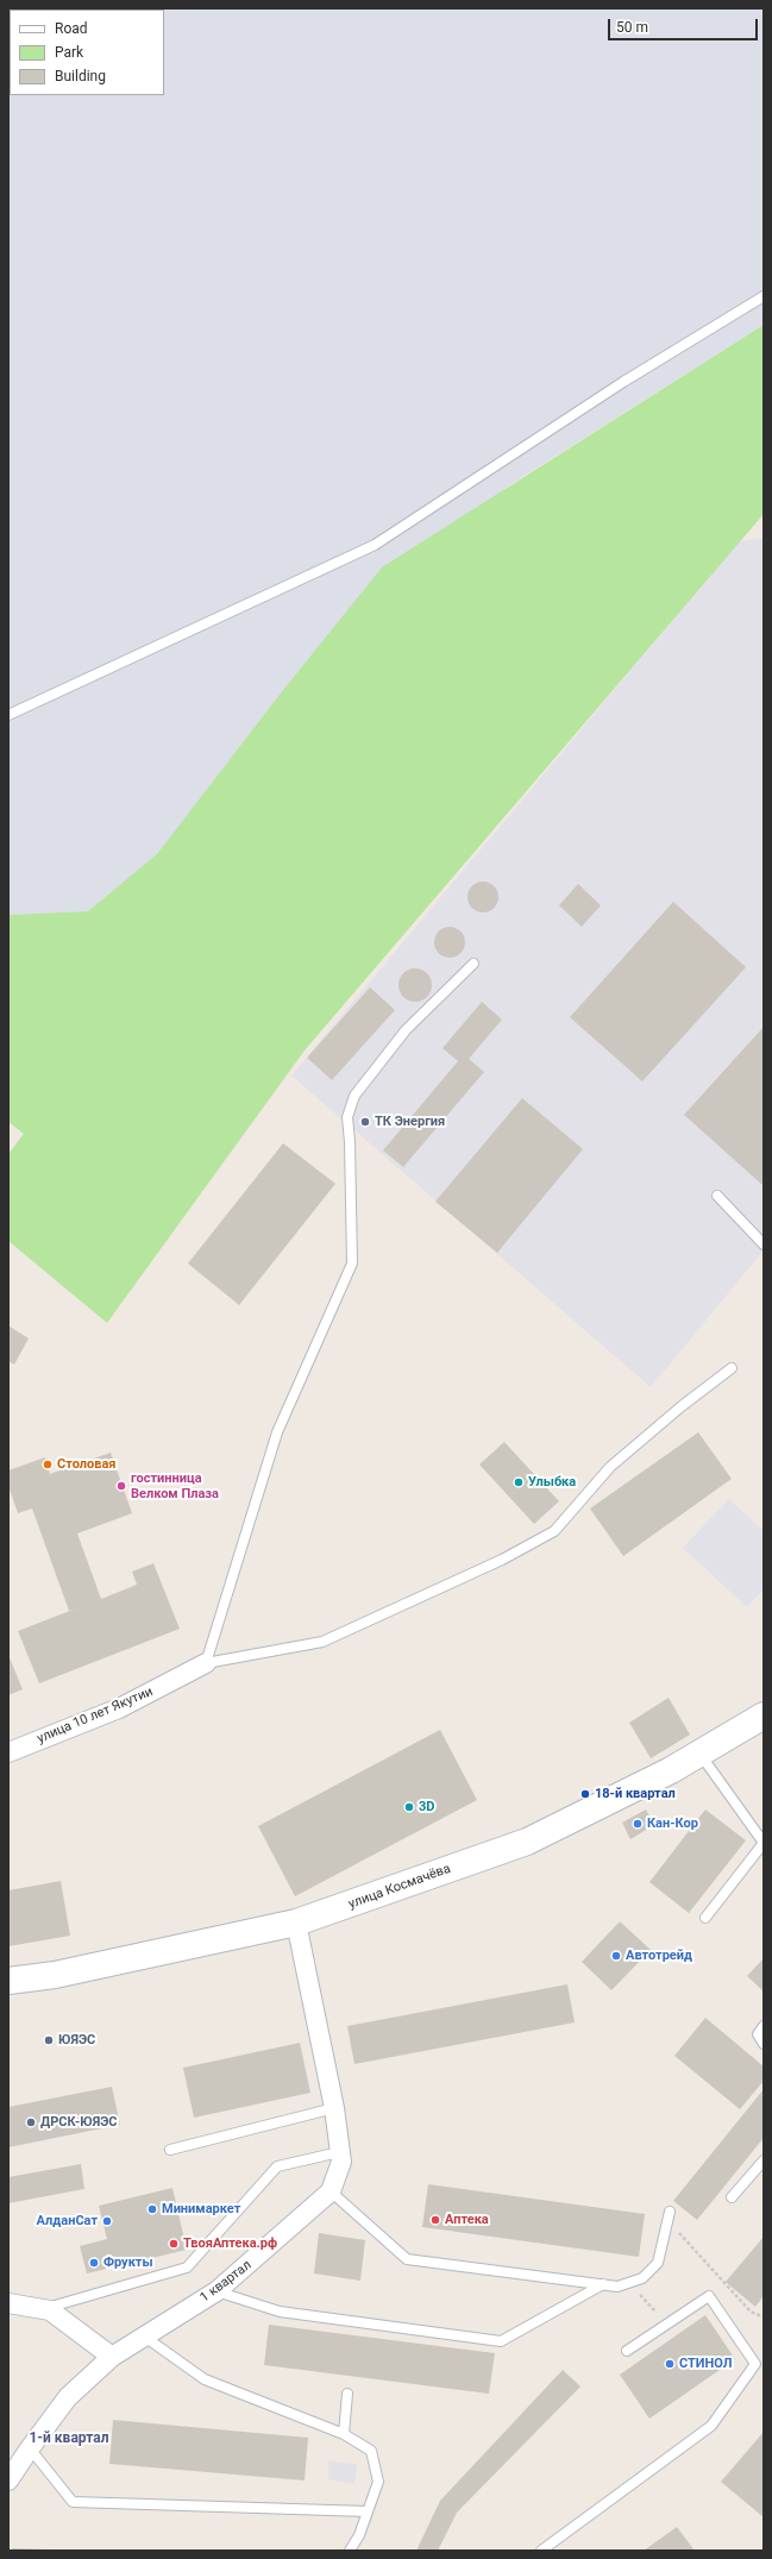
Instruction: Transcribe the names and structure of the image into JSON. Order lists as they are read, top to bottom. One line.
{"streets":{"main road":["улица Космачёва"],"street":["улица 10 лет Якутии","1 квартал"]},"crossings":[["улица Космачёва","1 квартал"]],"districts":["1-й квартал"],"places":["ТК Энергия","Столовая","Улыбка","гостинница Велком Плаза","18-й квартал","3D","Кан-Кор","Автотрейд","ЮЯЭС","ДРСК-ЮЯЭС","Минимаркет","Аптека","АлданСат","ТвояАптека.рф","Фрукты","СТИНОЛ"],"legend":["Road","Park","Building"],"scale_bar":"50 m"}
